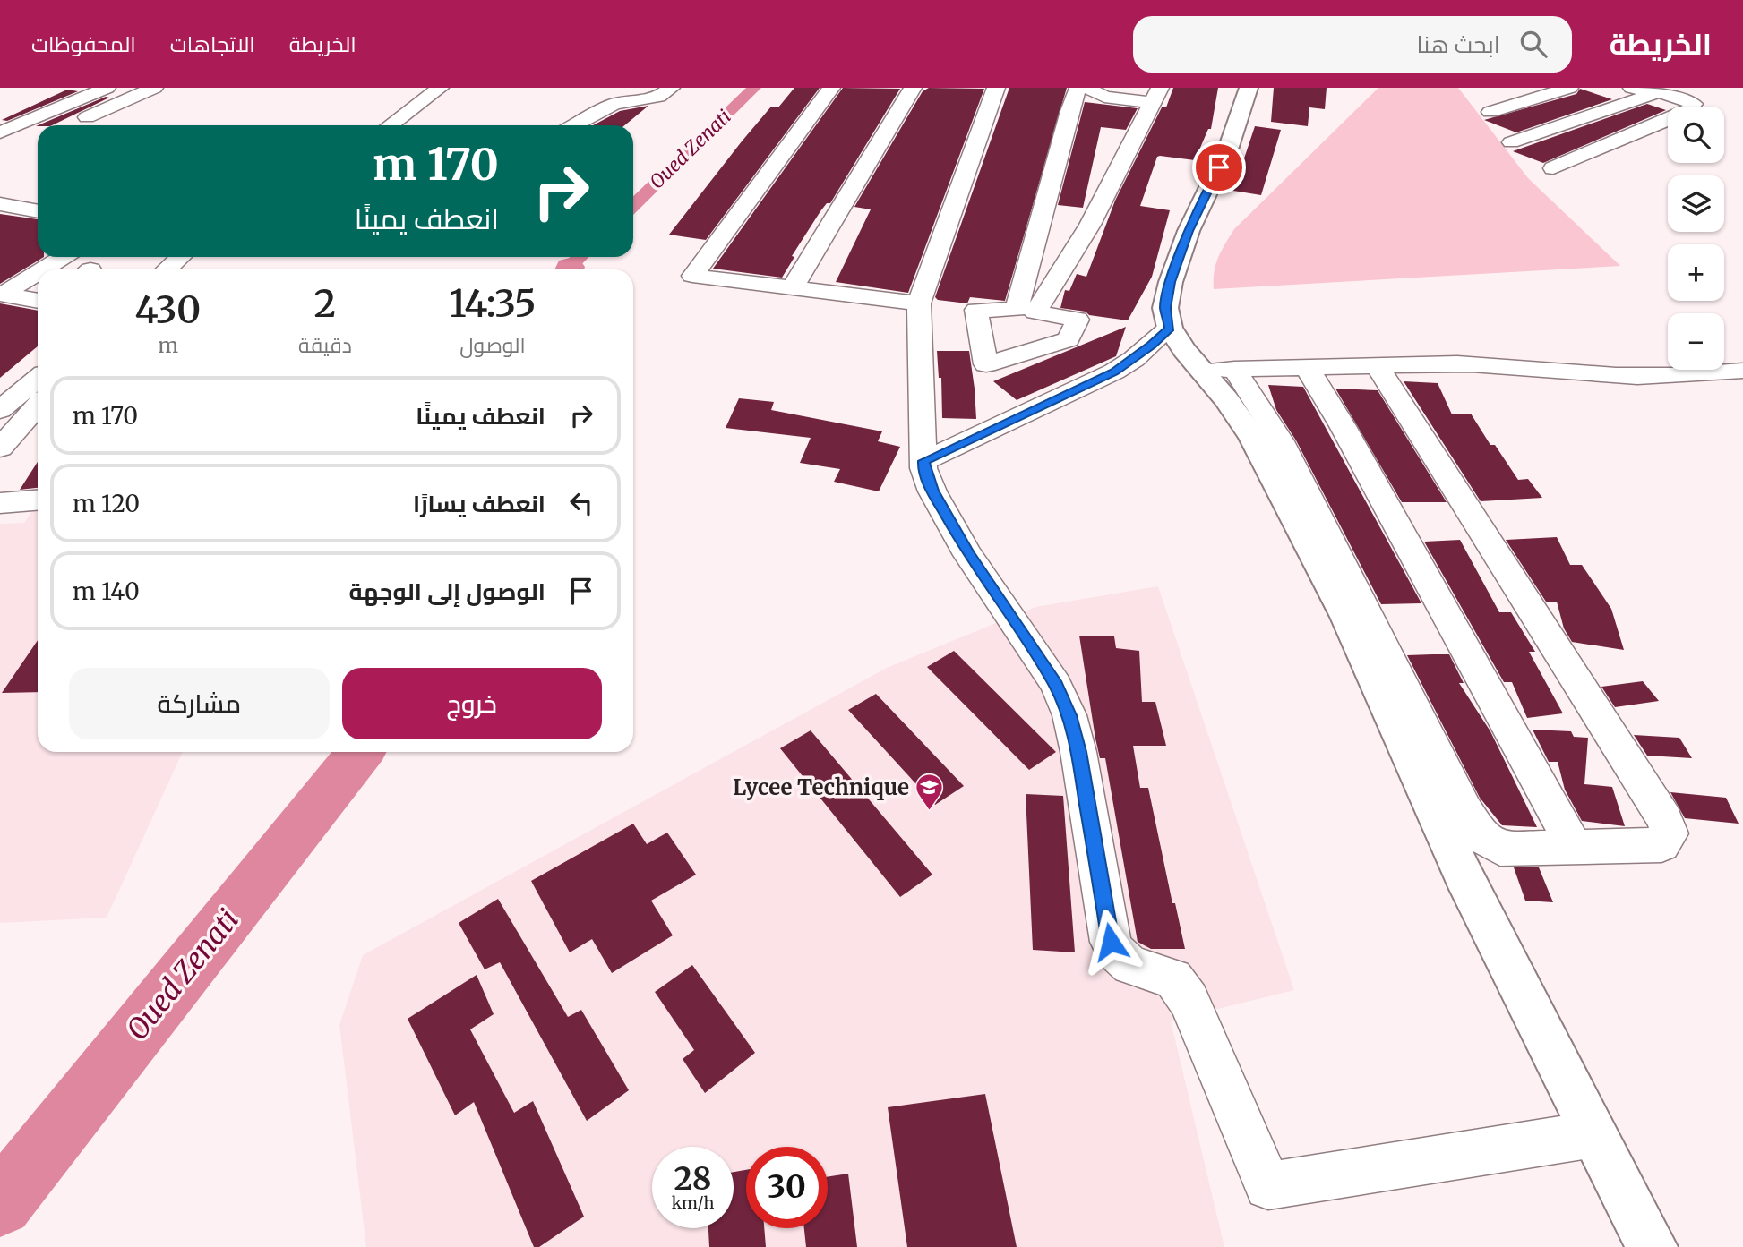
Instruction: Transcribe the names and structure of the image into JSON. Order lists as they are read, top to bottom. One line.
{"water":["Oued Zenati"],"places":{"school or university":["Lycee Technique"]},"page":{"header":"الخريطة","search":"ابحث هنا","nav":["الخريطة","الاتجاهات","المحفوظات"],"map_buttons":["+","−"],"turn":["170 m","انعطف يمينًا"],"eta":["14:35","الوصول","2","دقيقة","430","m"],"list":[{"name":"انعطف يمينًا","value":"170 m"},{"name":"انعطف يسارًا","value":"120 m"},{"name":"الوصول إلى الوجهة","value":"140 m"}],"buttons":["خروج","مشاركة"],"speed":"28 km/h","limit":"30"}}
